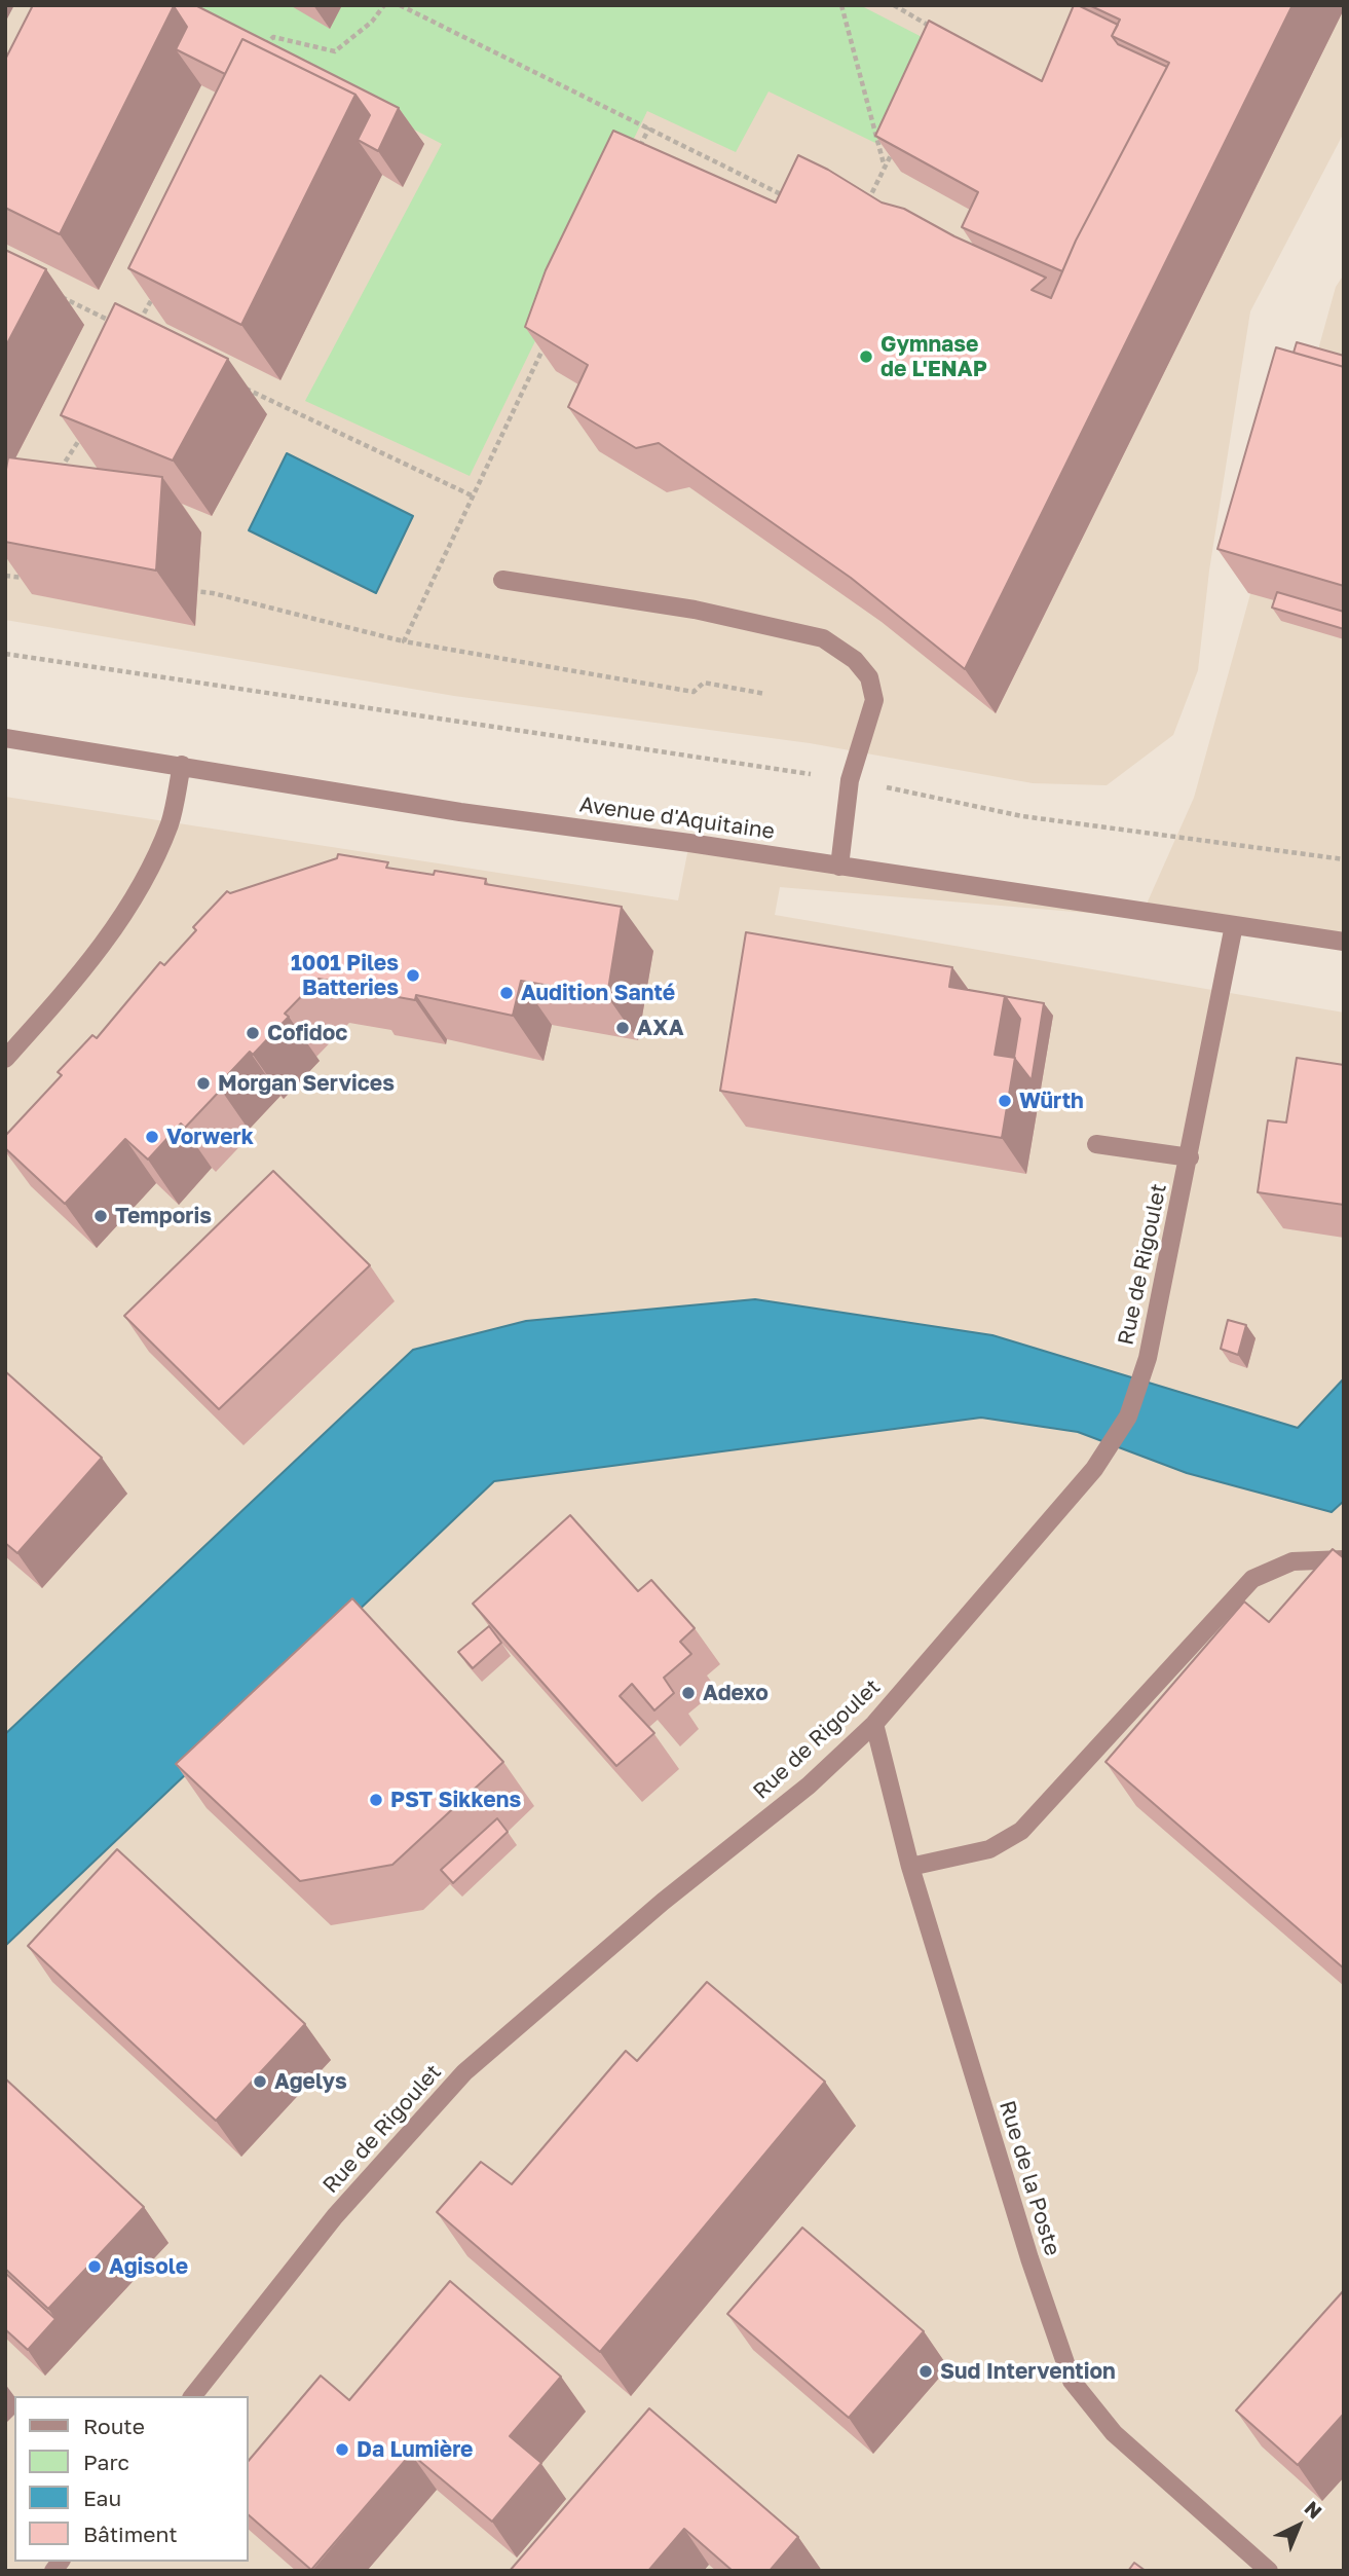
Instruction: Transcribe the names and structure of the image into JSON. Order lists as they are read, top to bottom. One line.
{"streets":{"street":["Avenue d'Aquitaine","Rue de Rigoulet","Rue de la Poste"]},"crossings":[["Avenue d'Aquitaine","Rue de Rigoulet"],["Rue de Rigoulet","Rue de la Poste"]],"places":["Gymnase de L'ENAP","1001 Piles Batteries","Audition Santé","AXA","Cofidoc","Morgan Services","Würth","Vorwerk","Temporis","Adexo","PST Sikkens","Agelys","Agisole","Sud Intervention","Da Lumière"],"legend":["Route","Parc","Eau","Bâtiment"],"north":"top right"}
